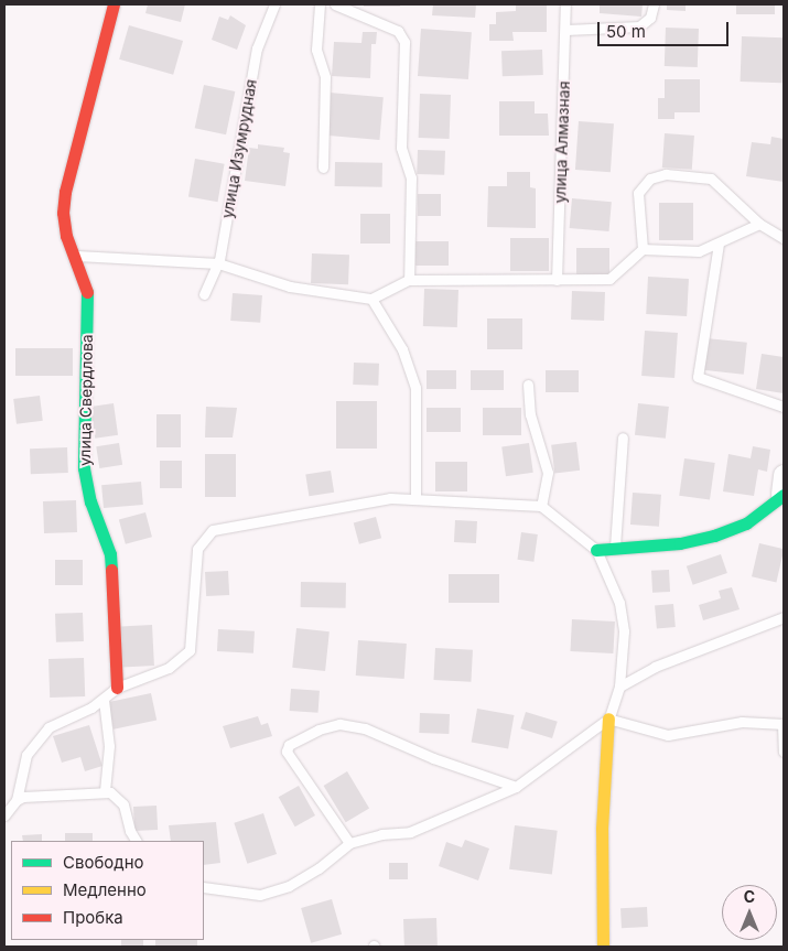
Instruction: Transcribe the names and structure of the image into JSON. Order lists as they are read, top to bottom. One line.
{"streets":{"street":["улица Свердлова"],"lane":["улица Алмазная","улица Изумрудная"]},"legend":["Свободно","Медленно","Пробка"],"scale_bar":"50 m","north":"top"}
